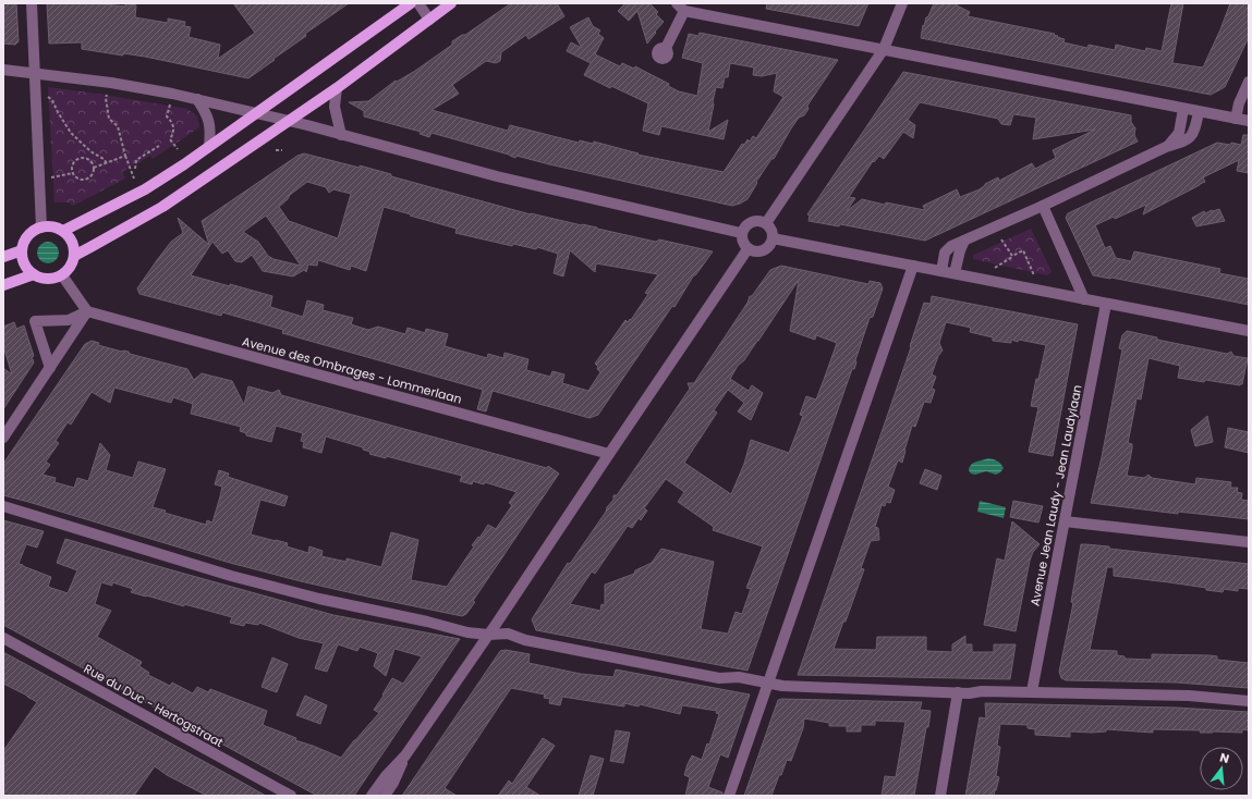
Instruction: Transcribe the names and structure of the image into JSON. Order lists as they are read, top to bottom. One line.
{"streets":{"street":["Avenue des Ombrages - Lommerlaan","Avenue Jean Laudy - Jean Laudylaan","Rue du Duc - Hertogstraat"]},"north":"top"}
